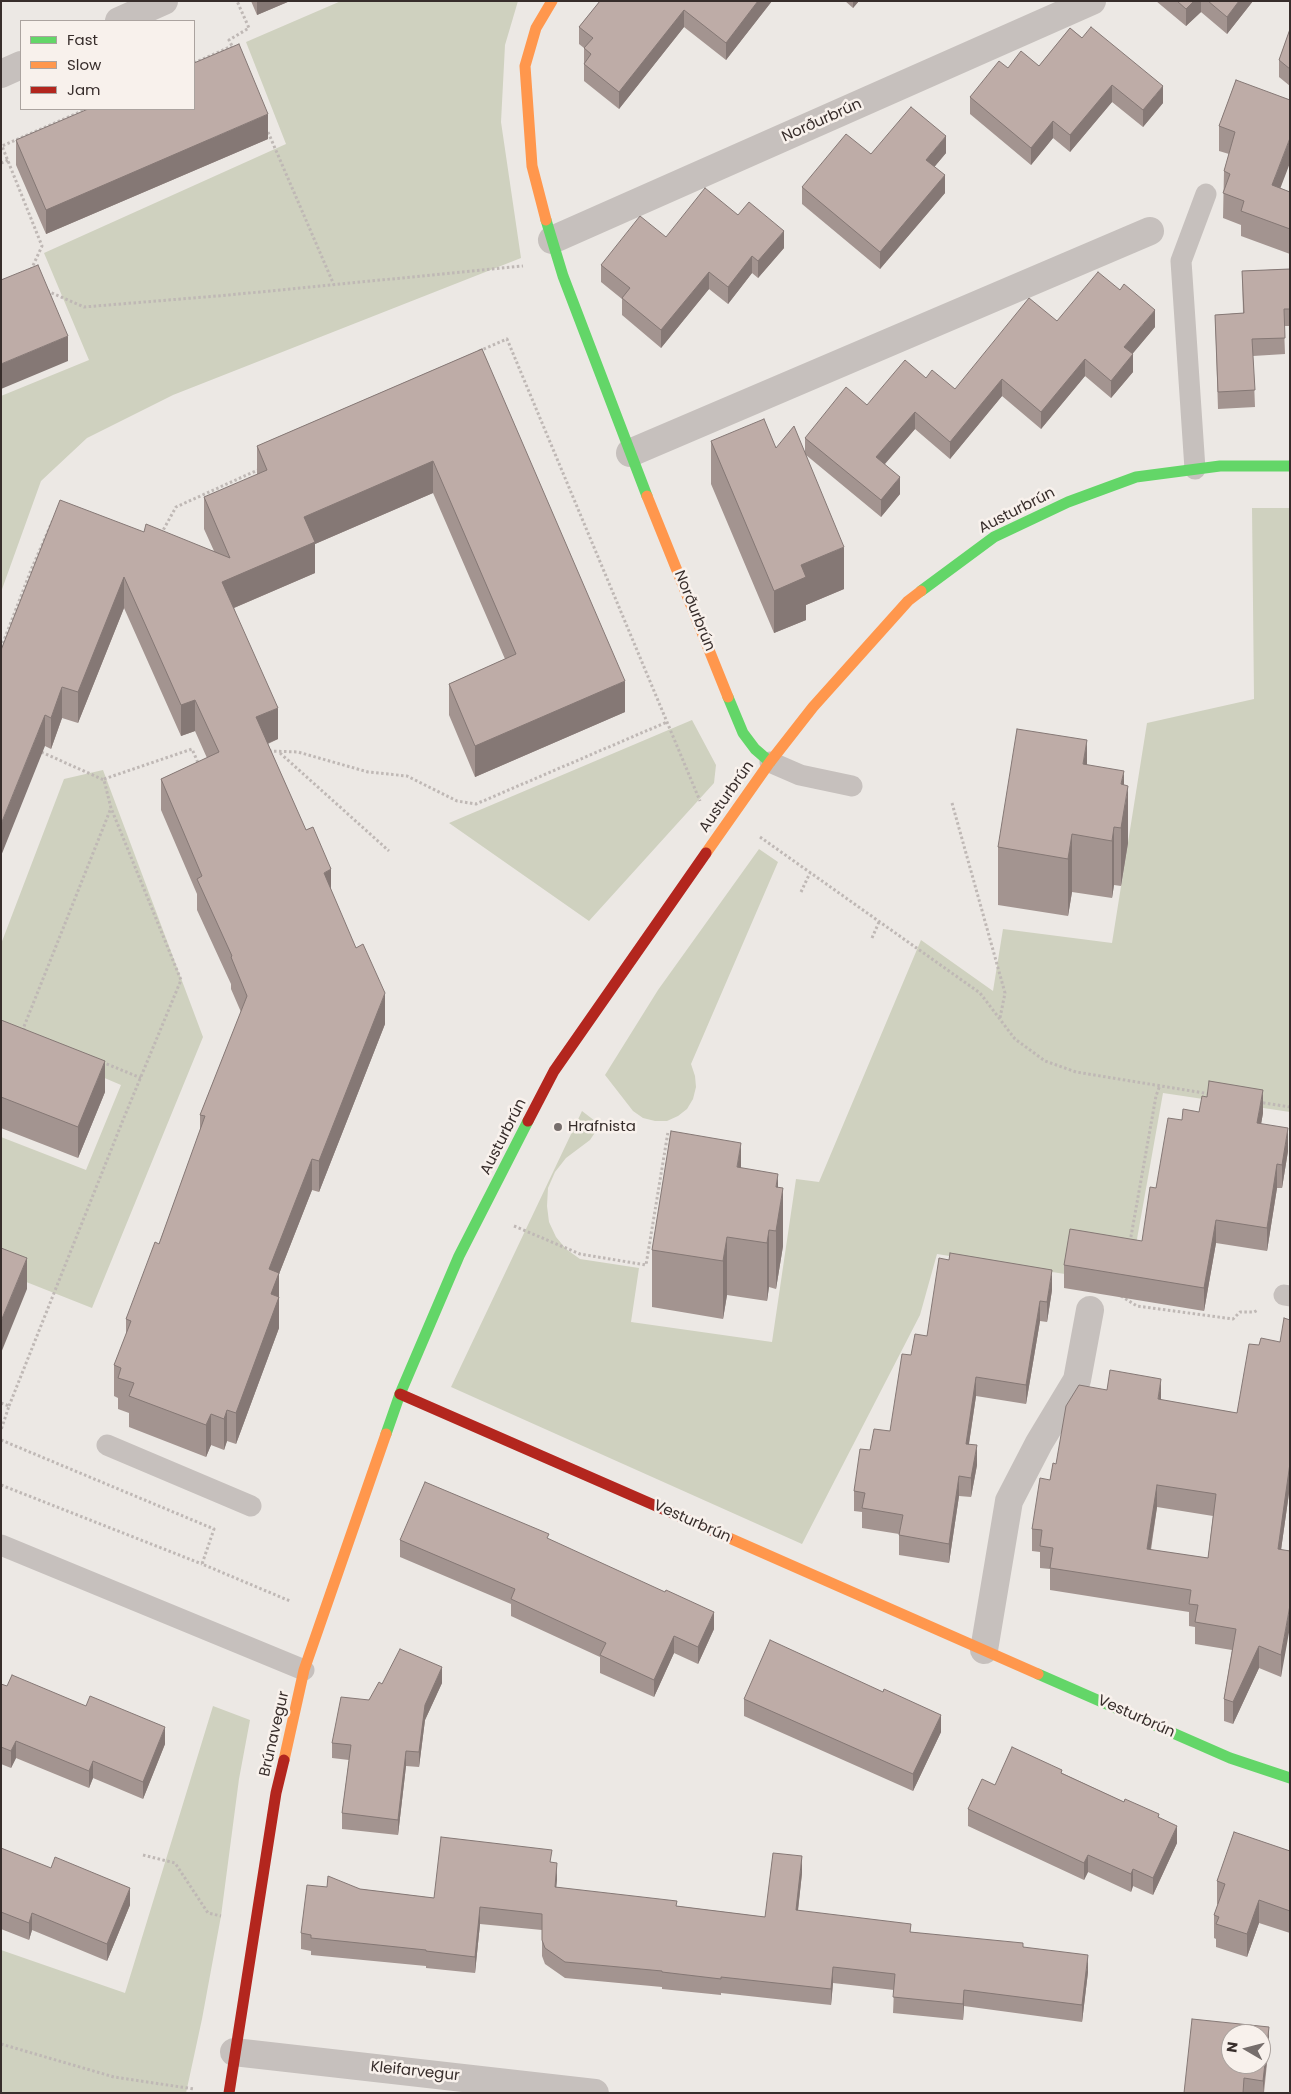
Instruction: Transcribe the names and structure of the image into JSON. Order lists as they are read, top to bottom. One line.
{"streets":{"street":["Norðurbrún","Austurbrún","Vesturbrún","Brúnavegur","Kleifarvegur"]},"crossings":[["Norðurbrún","Austurbrún"],["Austurbrún","Vesturbrún"],["Austurbrún","Brúnavegur"],["Vesturbrún","Brúnavegur"],["Brúnavegur","Kleifarvegur"]],"places":["Hrafnista"],"legend":["Fast","Slow","Jam"],"north":"left"}
